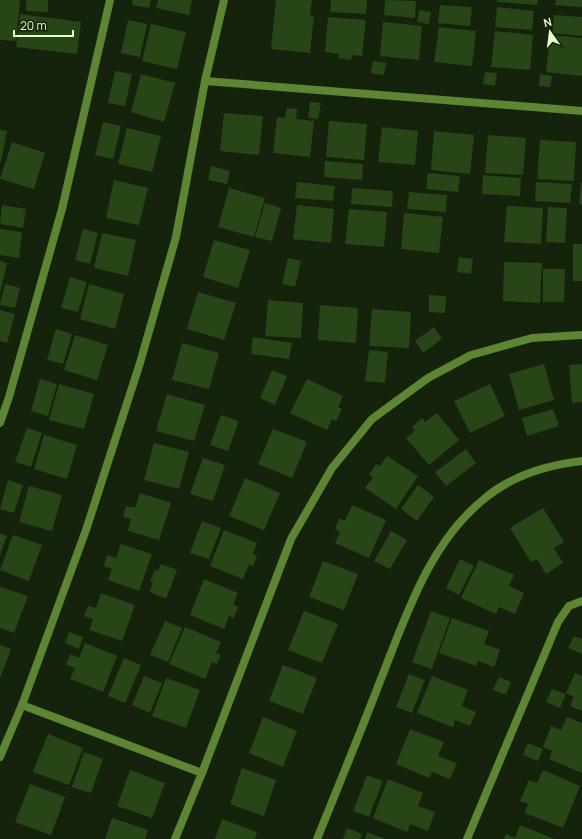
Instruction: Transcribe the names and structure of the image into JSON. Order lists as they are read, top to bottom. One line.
{"scale_bar":"20 m","north":"top"}
